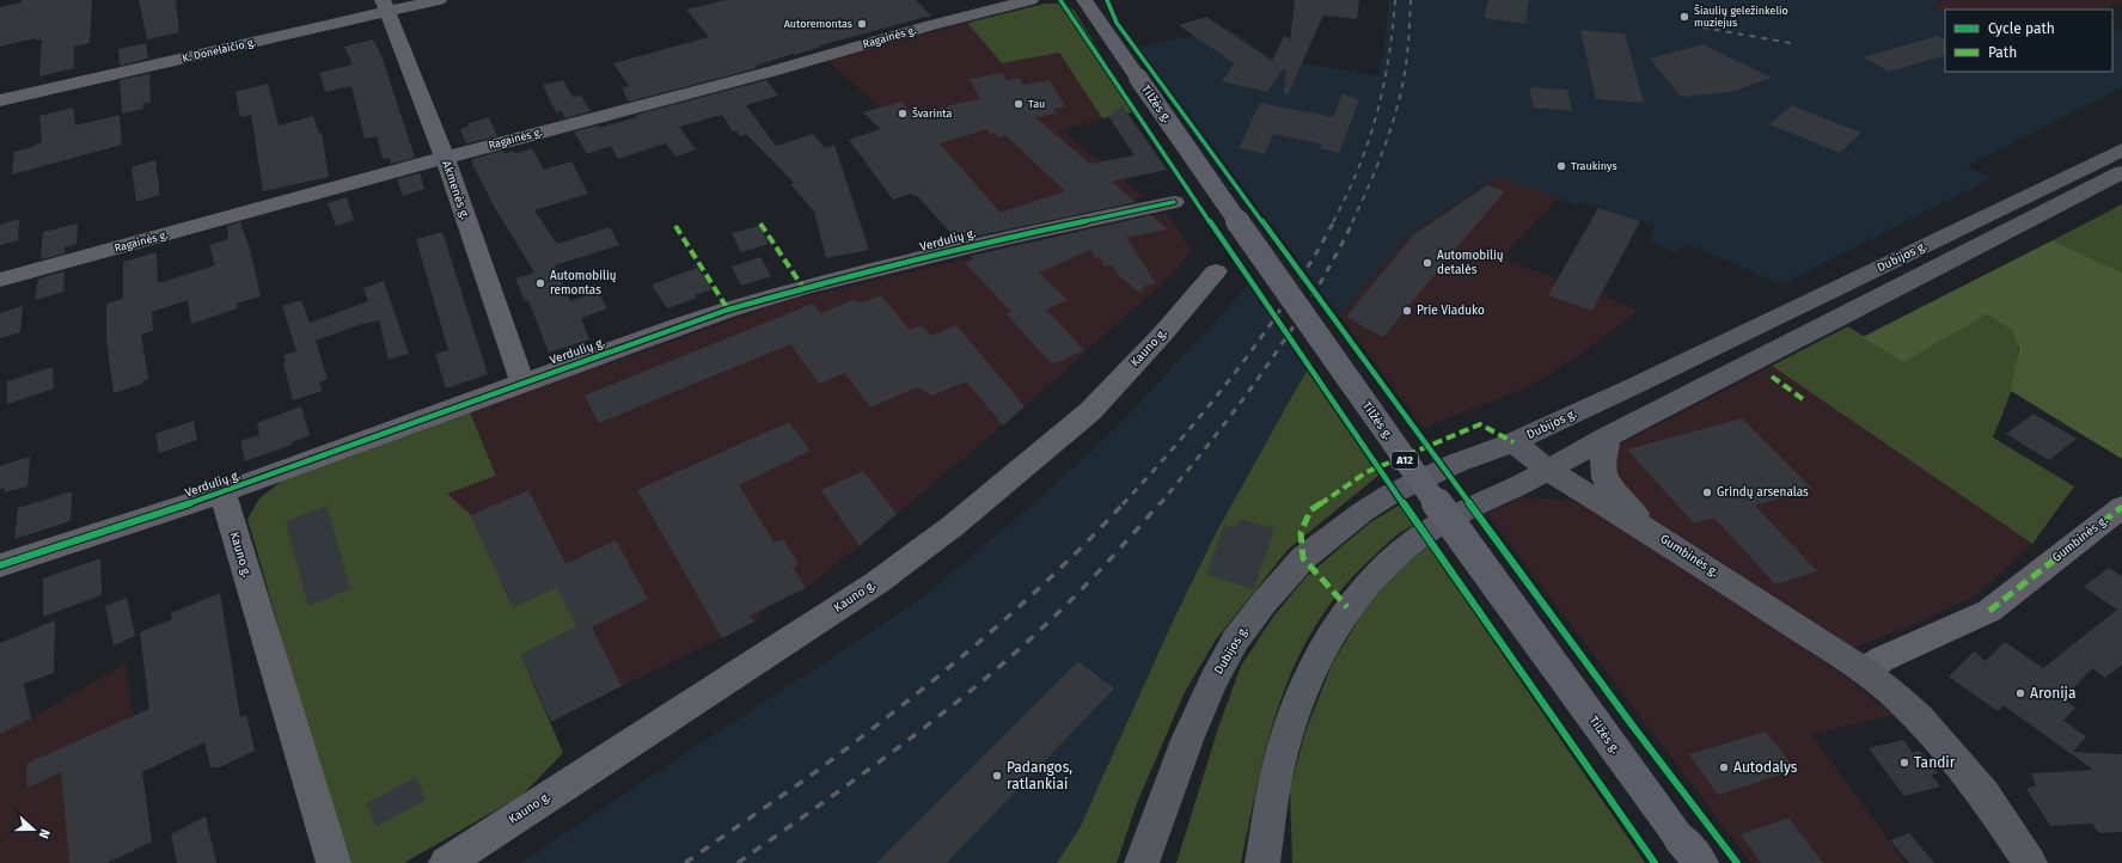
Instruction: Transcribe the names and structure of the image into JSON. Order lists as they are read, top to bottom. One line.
{"streets":{"highway":["Tilžės g.","A12"],"main road":["Dubijos g.","Gumbinės g."],"street":["Ragainės g.","K. Donelaičio g.","Akmenės g.","Verdulių g.","Kauno g."]},"crossings":[["Ragainės g.","Akmenės g."],["K. Donelaičio g.","Akmenės g."],["Akmenės g.","Verdulių g."],["Verdulių g.","Kauno g."],["Dubijos g.","Gumbinės g."]],"places":["Šiaulių geležinkelio muziejus","Autoremontas","Tau","Švarinta","Traukinys","Automobilių detalės","Automobilių remontas","Prie Viaduko","Grindų arsenalas","Aronija","Tandir","Autodalys","Padangos, ratlankiai"],"legend":["Cycle path","Path"],"north":"right"}
